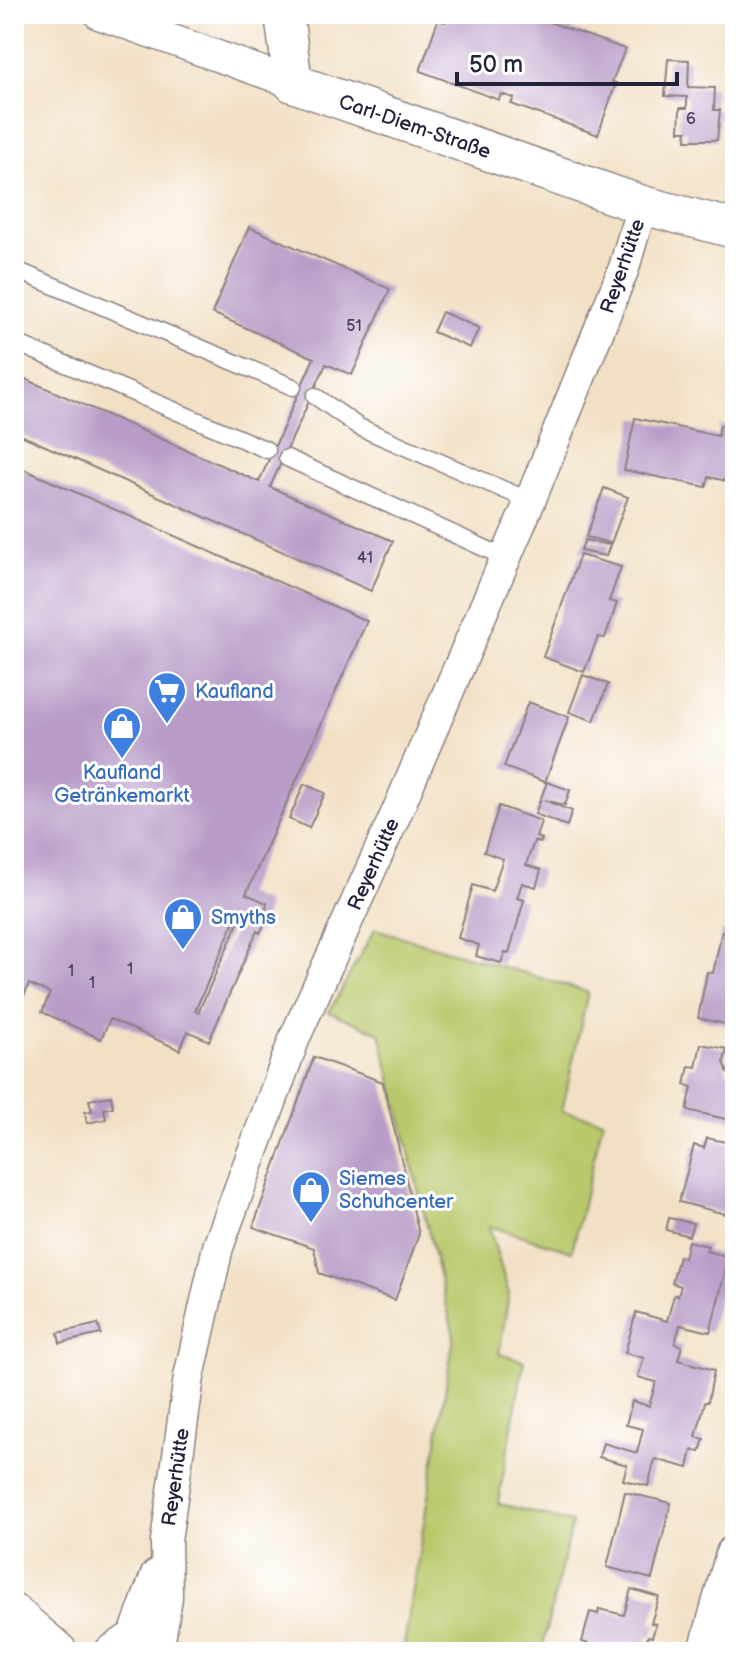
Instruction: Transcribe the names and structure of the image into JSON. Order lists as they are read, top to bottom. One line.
{"streets":{"street":["Carl-Diem-Straße","Reyerhütte"]},"crossings":[["Carl-Diem-Straße","Reyerhütte"]],"places":{"supermarket":["Kaufland"],"shop":["Kaufland Getränkemarkt","Smyths","Siemes Schuhcenter"]},"house_numbers":["6","51","41","1","1","1"],"scale_bar":"50 m"}
